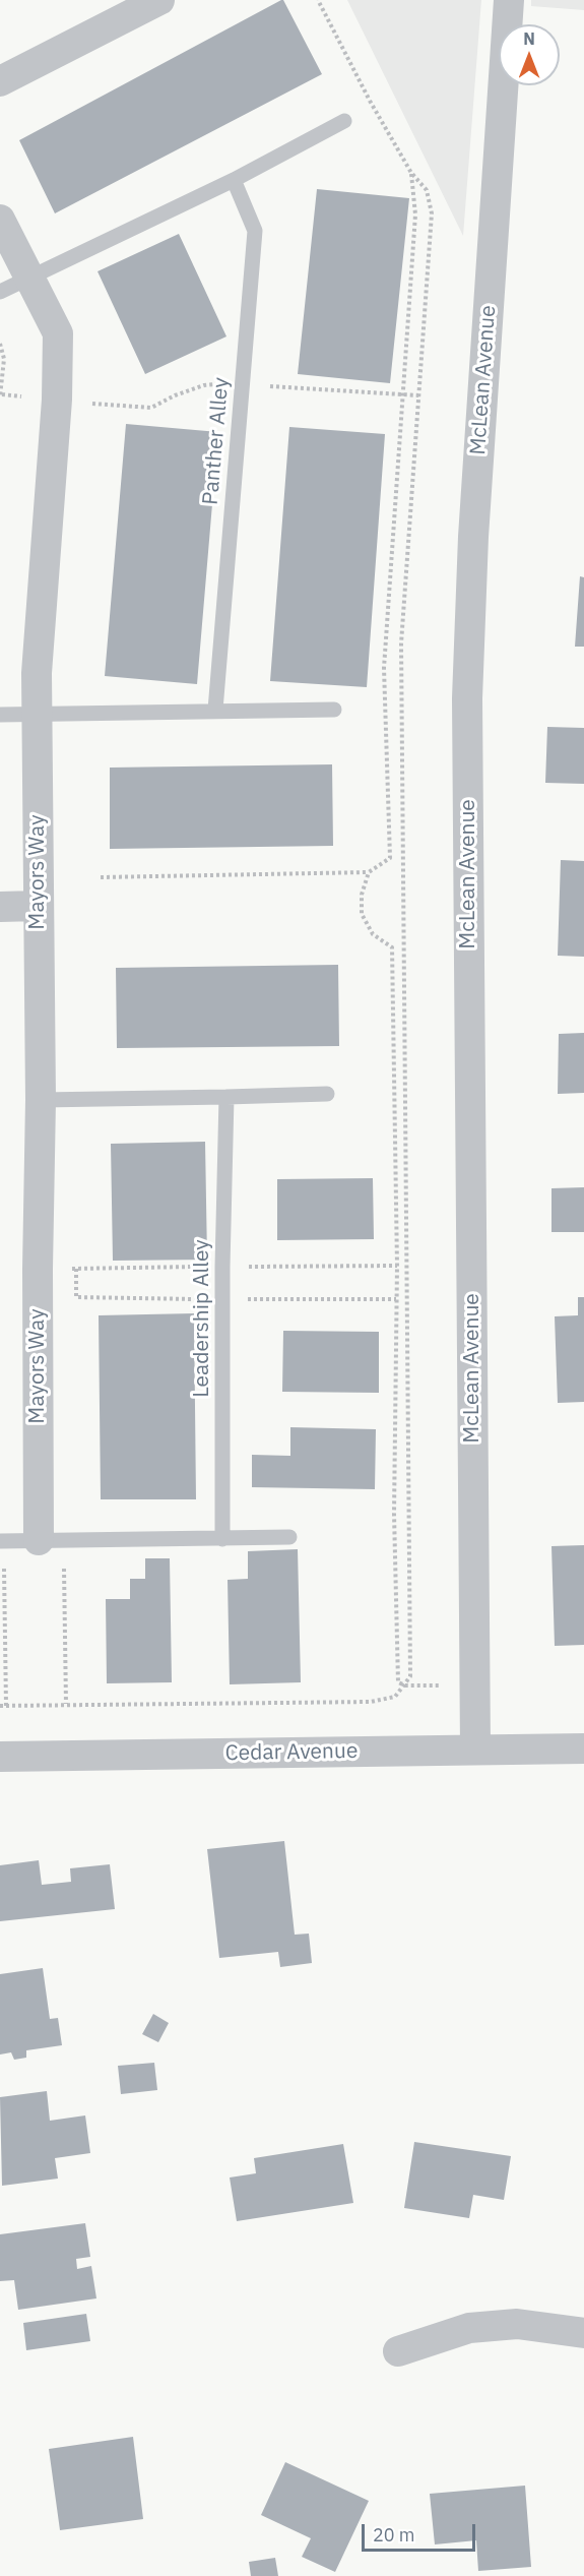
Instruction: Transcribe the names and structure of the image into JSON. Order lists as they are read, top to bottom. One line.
{"streets":{"street":["McLean Avenue","Mayors Way","Cedar Avenue"],"lane":["Panther Alley","Leadership Alley"]},"crossings":[["McLean Avenue","Cedar Avenue"]],"scale_bar":"20 m","north":"top"}
